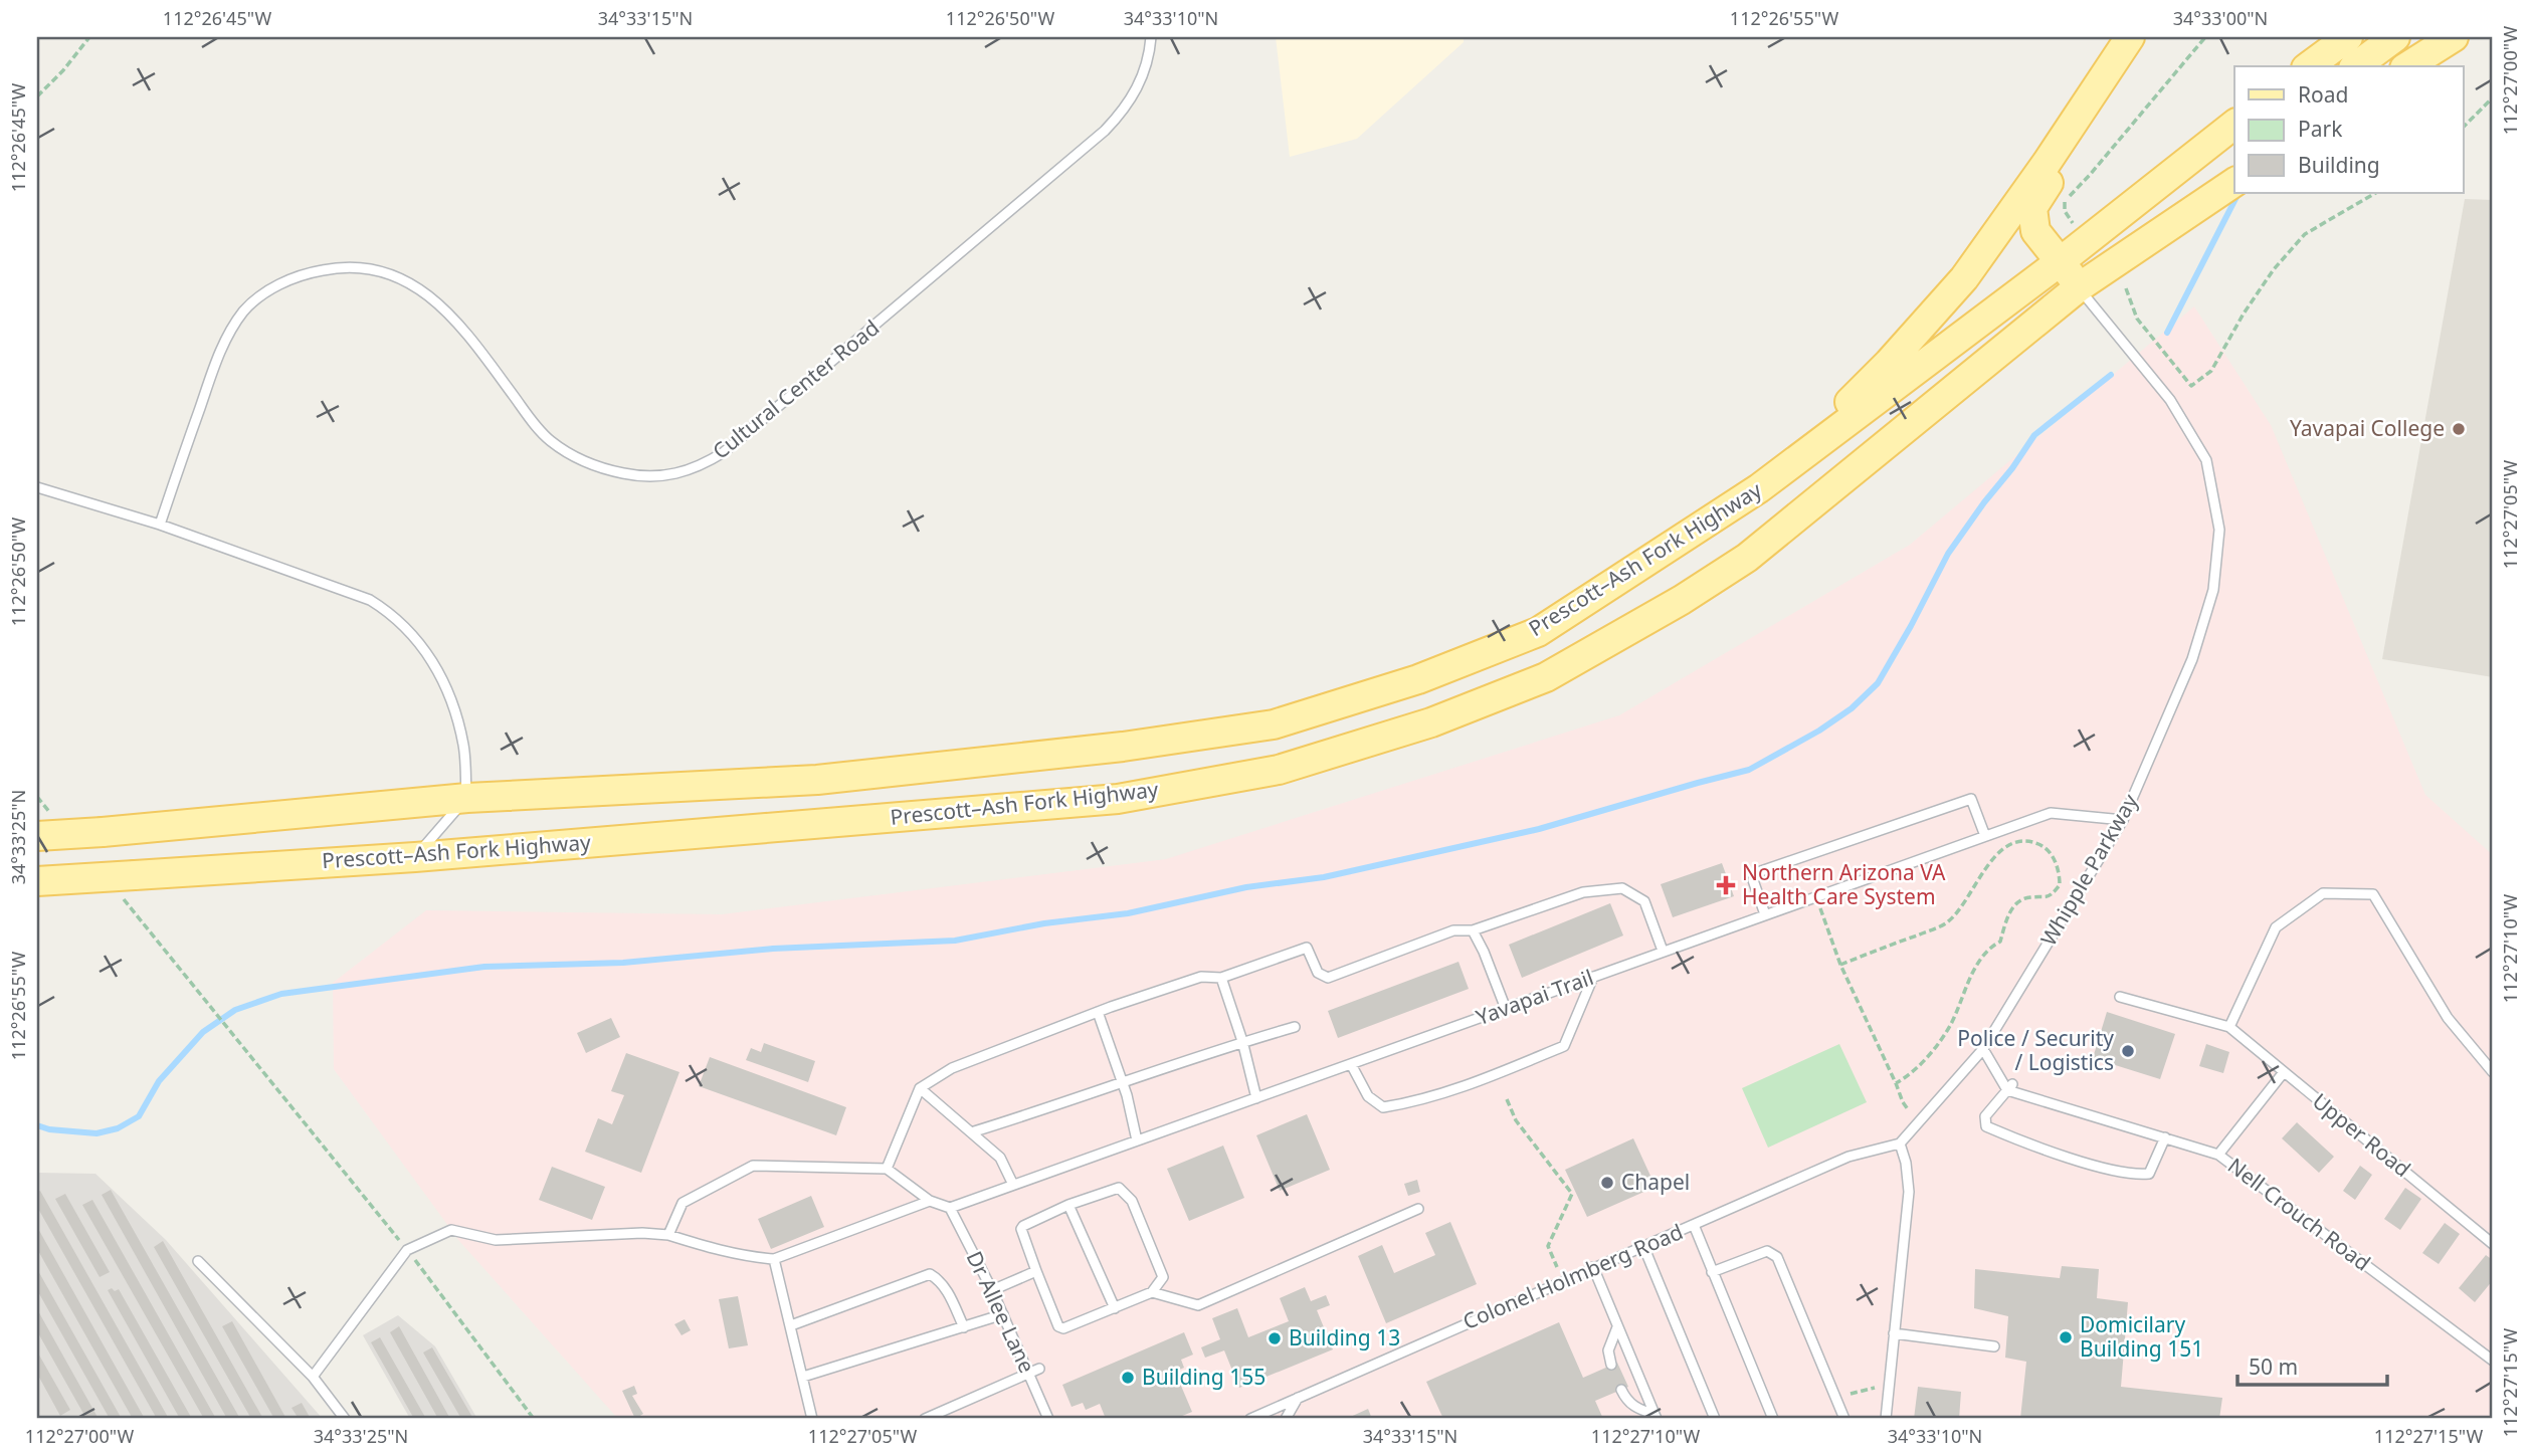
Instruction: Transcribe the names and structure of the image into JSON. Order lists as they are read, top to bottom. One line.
{"streets":{"main road":["Prescott–Ash Fork Highway"],"lane":["Cultural Center Road","Whipple Parkway","Yavapai Trail","Upper Road","Nell Crouch Road","Colonel Holmberg Road","Dr Allee Lane"]},"crossings":[["Prescott–Ash Fork Highway","Whipple Parkway"],["Whipple Parkway","Yavapai Trail"],["Whipple Parkway","Colonel Holmberg Road"],["Yavapai Trail","Dr Allee Lane"]],"places":{"other":["Yavapai College","Police / Security / Logistics","Chapel","Domicilary Building 151","Building 13","Building 155"],"health":["Northern Arizona VA Health Care System"]},"legend":["Road","Park","Building"],"scale_bar":"50 m","coordinates":["112°26'45\"W","34°33'15\"N","112°26'50\"W","34°33'10\"N","112°26'55\"W","34°33'00\"N","112°27'00\"W","112°27'05\"W","34°33'25\"N","112°27'10\"W","112°27'15\"W"]}
